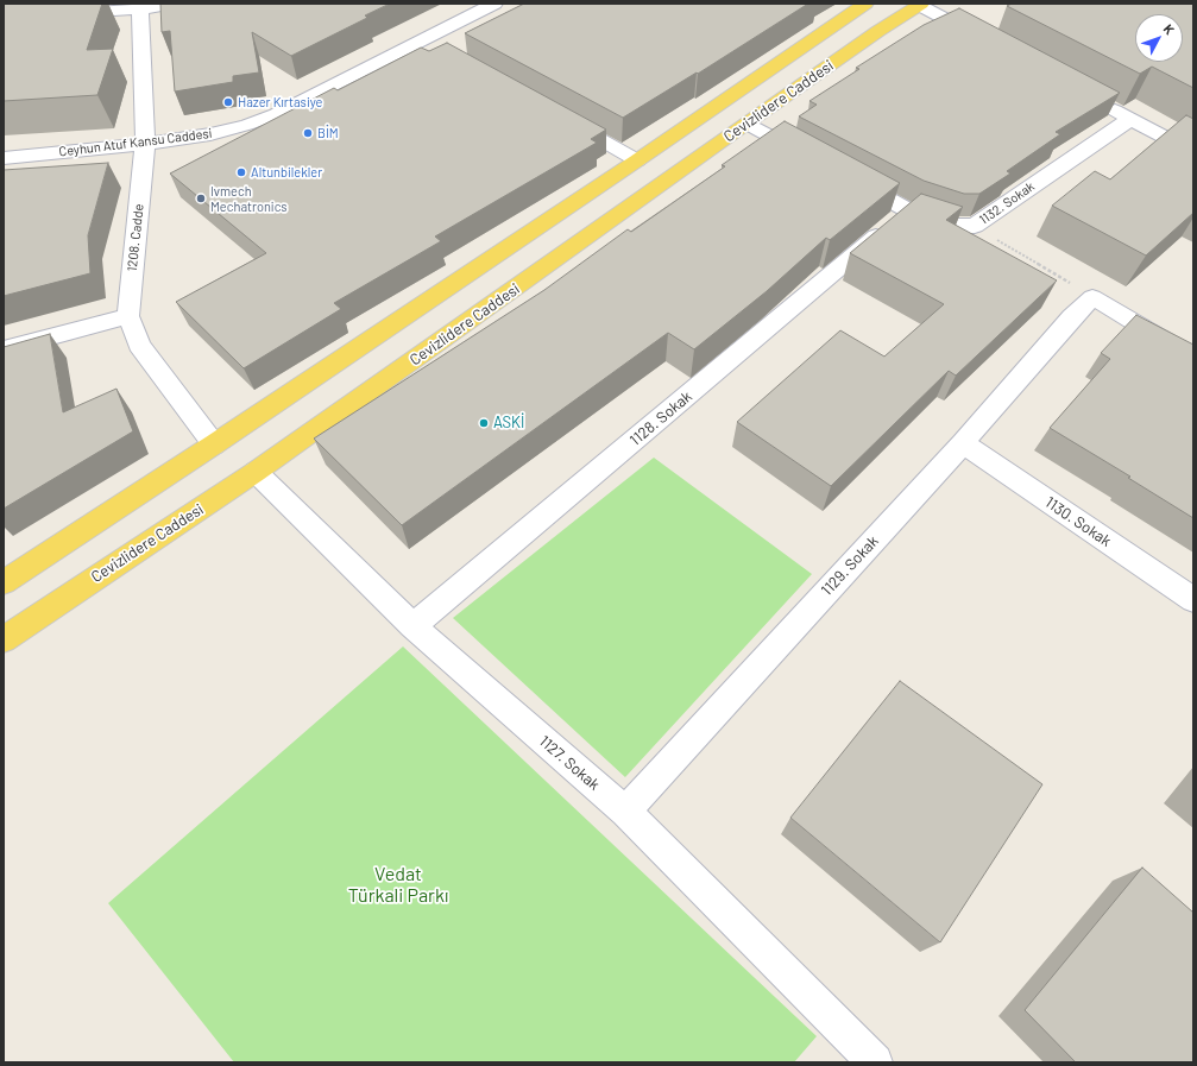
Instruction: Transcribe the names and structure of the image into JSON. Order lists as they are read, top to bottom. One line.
{"streets":{"main road":["Cevizlidere Caddesi"],"street":["Ceyhun Atuf Kansu Caddesi","1132. Sokak","1208. Cadde","1128. Sokak","1130. Sokak","1129. Sokak","1127. Sokak"]},"crossings":[["Cevizlidere Caddesi","1208. Cadde"],["Cevizlidere Caddesi","1127. Sokak"],["Ceyhun Atuf Kansu Caddesi","1208. Cadde"],["1132. Sokak","1128. Sokak"],["1128. Sokak","1127. Sokak"],["1130. Sokak","1129. Sokak"],["1129. Sokak","1127. Sokak"]],"parks":["Vedat Türkali Parkı"],"places":["Hazer Kırtasiye","BİM","Altunbilekler","Ivmech Mechatronics","ASKİ"],"north":"top right"}
